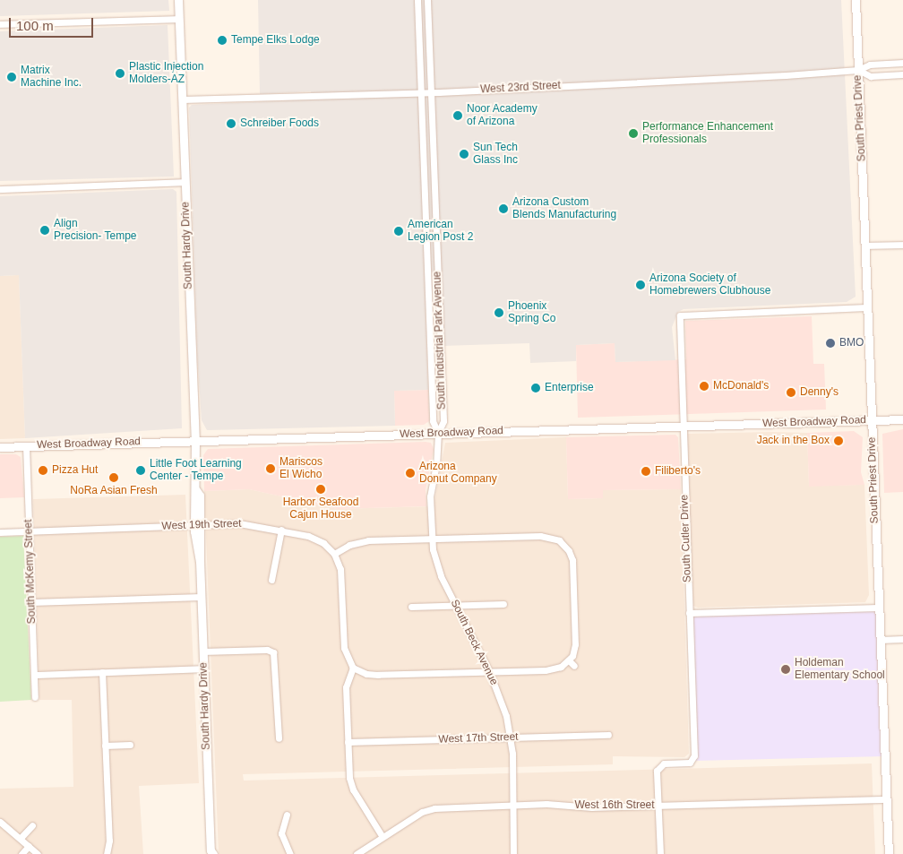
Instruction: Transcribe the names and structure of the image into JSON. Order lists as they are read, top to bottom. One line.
{"streets":{"main road":["South Priest Drive","South Hardy Drive","West Broadway Road"],"street":["West 23rd Street","South Industrial Park Avenue","West 19th Street","South Cutler Drive","South McKemy Street","South Beck Avenue","West 17th Street","West 16th Street"]},"crossings":[["West 23rd Street","South Priest Drive"],["West 23rd Street","South Hardy Drive"],["West 23rd Street","South Industrial Park Avenue"],["South Priest Drive","West Broadway Road"],["South Priest Drive","South Cutler Drive"],["South Priest Drive","West 16th Street"],["South Hardy Drive","West Broadway Road"],["South Hardy Drive","West 19th Street"],["South Industrial Park Avenue","West Broadway Road"],["South Industrial Park Avenue","South Beck Avenue"],["West Broadway Road","South Cutler Drive"],["West Broadway Road","South McKemy Street"],["West Broadway Road","South Beck Avenue"],["West 19th Street","South McKemy Street"],["South Cutler Drive","West 16th Street"],["South Beck Avenue","West 17th Street"],["South Beck Avenue","West 16th Street"]],"places":["Tempe Elks Lodge","Plastic Injection Molders-AZ","Matrix Machine Inc.","Noor Academy of Arizona","Schreiber Foods","Performance Enhancement Professionals","Sun Tech Glass Inc","Arizona Custom Blends Manufacturing","Align Precision- Tempe","American Legion Post 2","Arizona Society of Homebrewers Clubhouse","Phoenix Spring Co","BMO","McDonald's","Enterprise","Denny's","Jack in the Box","Mariscos El Wicho","Pizza Hut","Little Foot Learning Center - Tempe","Filiberto's","Arizona Donut Company","NoRa Asian Fresh","Harbor Seafood Cajun House","Holdeman Elementary School"],"scale_bar":"100 m"}
